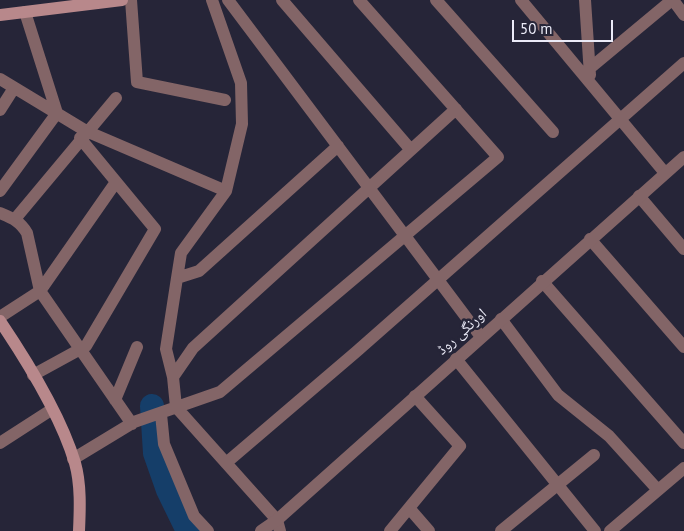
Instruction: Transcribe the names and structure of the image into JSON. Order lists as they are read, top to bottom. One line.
{"streets":{"street":["اورنگی روڈ"]},"scale_bar":"50 m"}
